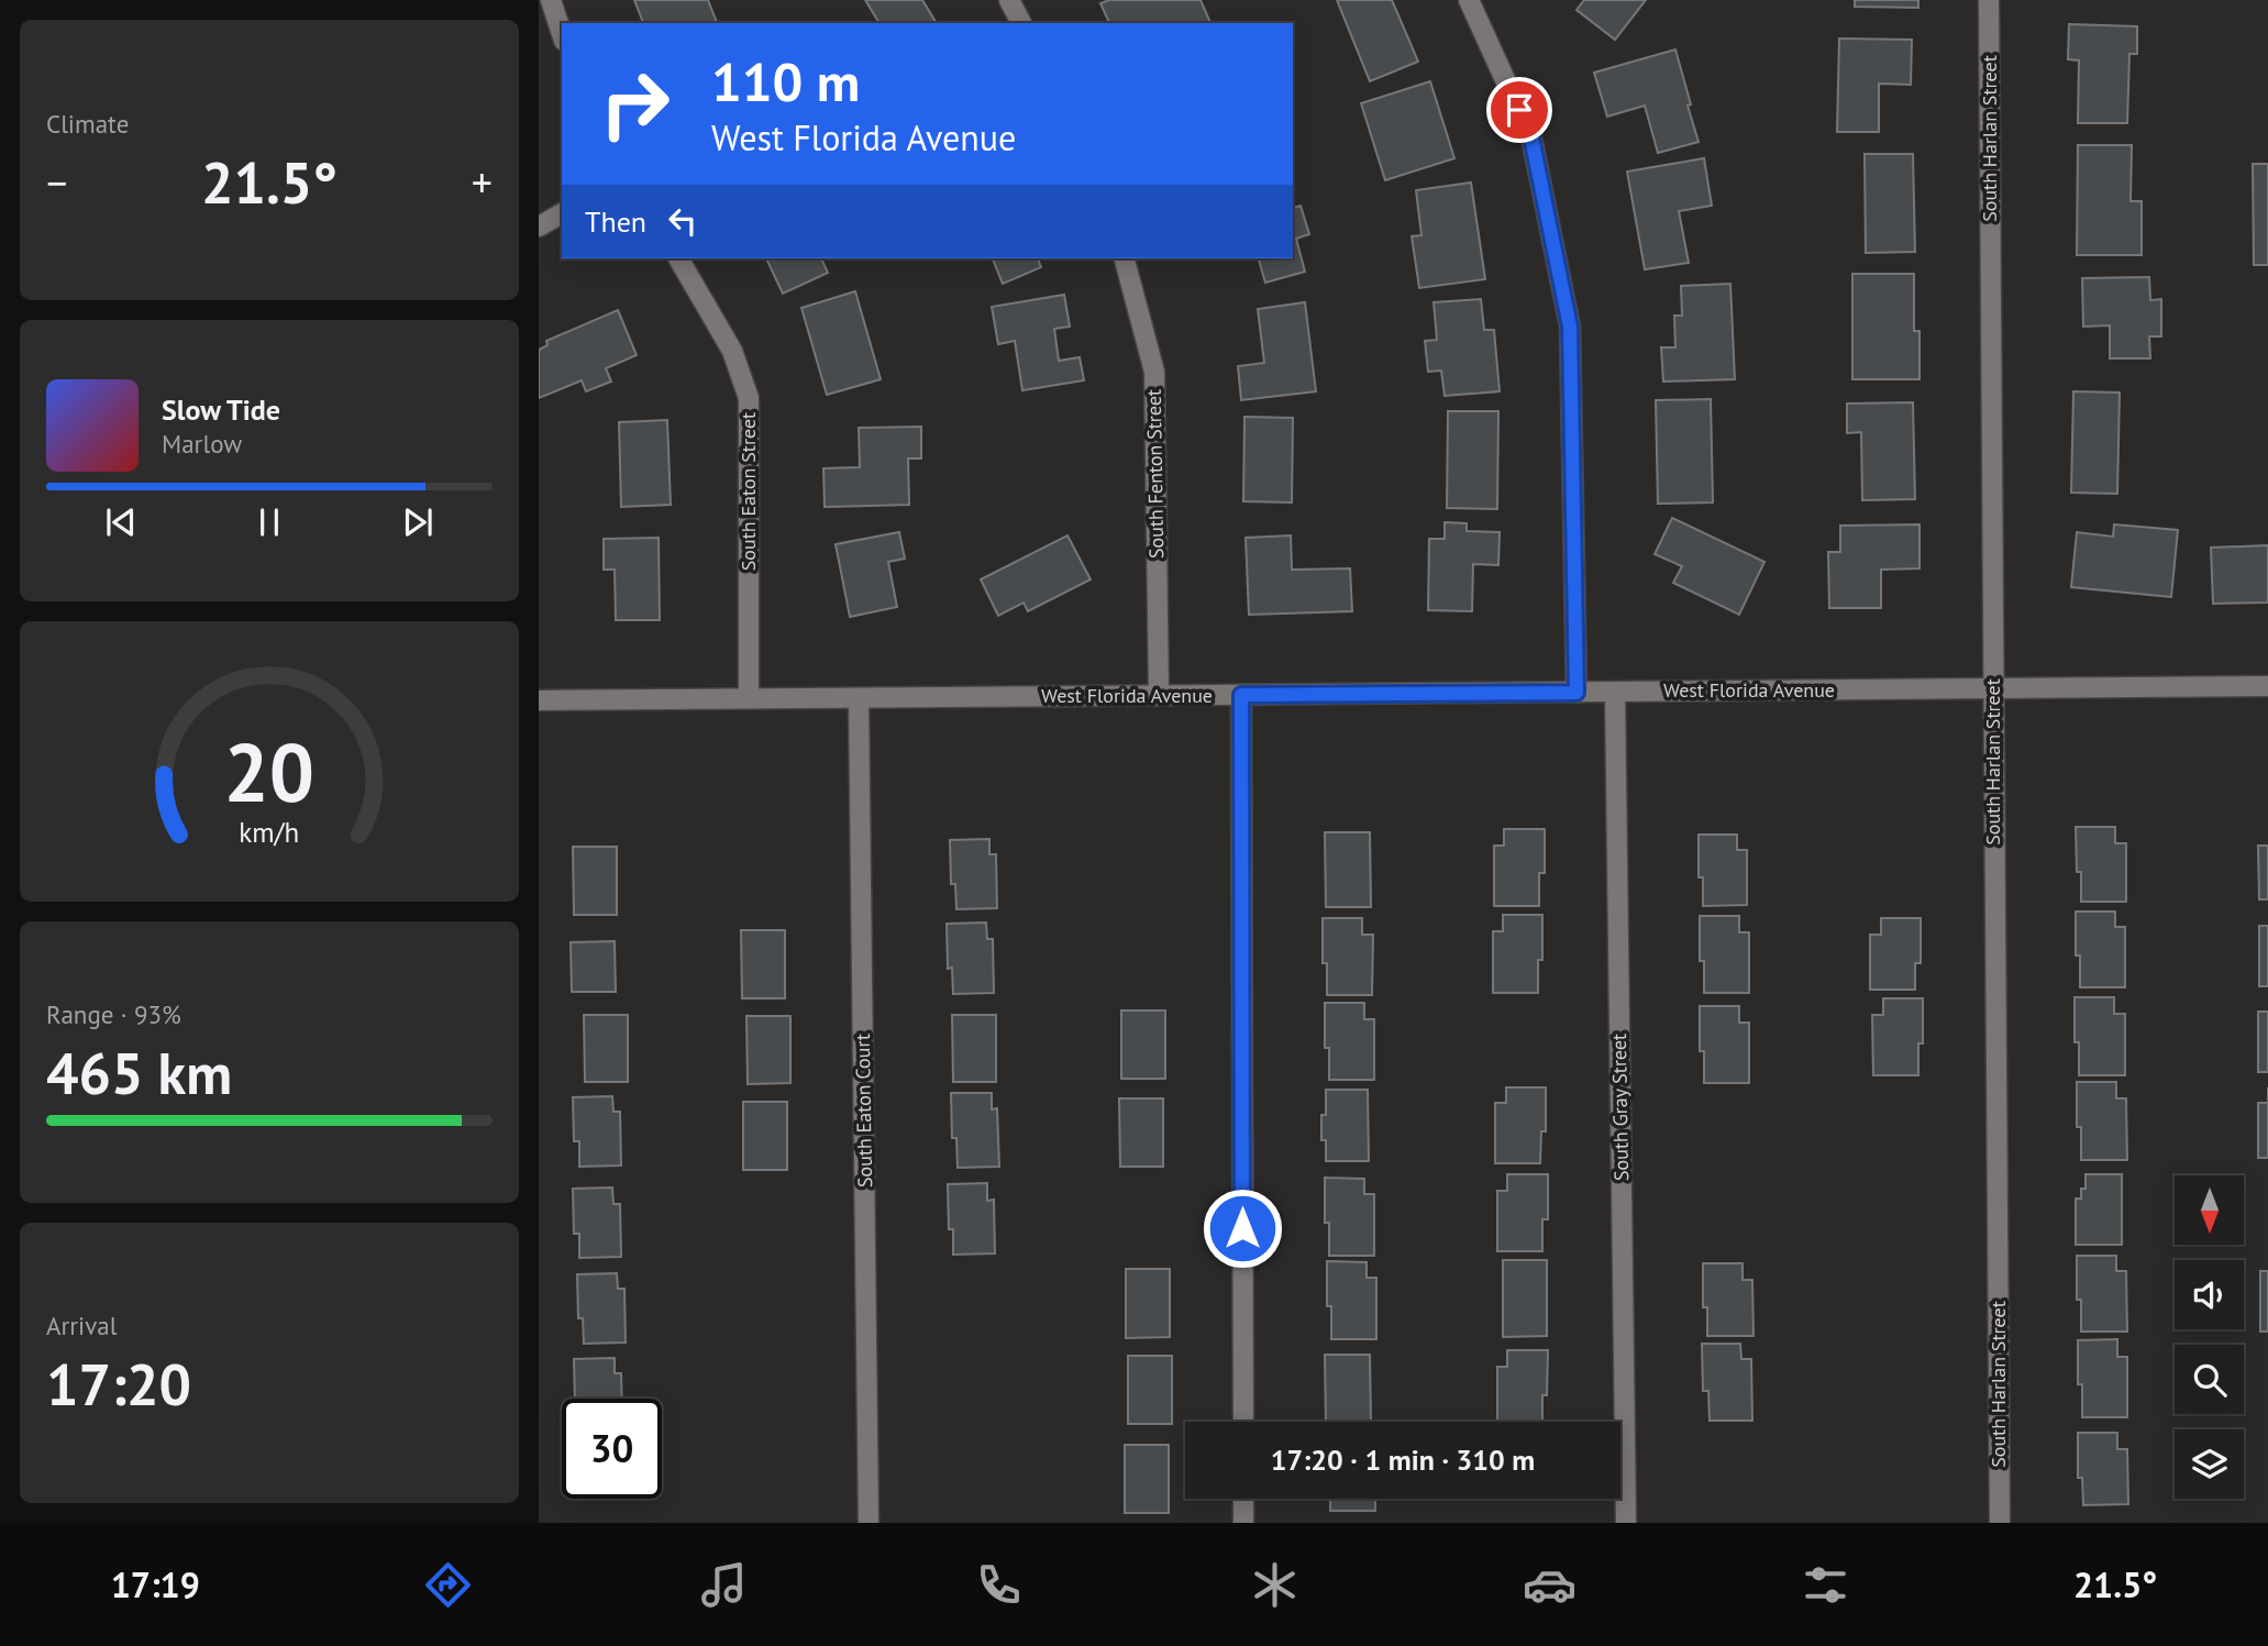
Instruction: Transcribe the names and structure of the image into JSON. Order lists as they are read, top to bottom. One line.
{"streets":{"street":["South Harlan Street","South Fenton Street","South Eaton Street","West Florida Avenue","South Gray Street","South Eaton Court"]},"crossings":[["South Harlan Street","West Florida Avenue"],["South Fenton Street","West Florida Avenue"],["South Eaton Street","West Florida Avenue"],["West Florida Avenue","South Gray Street"],["West Florida Avenue","South Eaton Court"]],"north":"bottom","page":{"tile":["Climate",["Range · 93%","465 km"],["Arrival","17:20"]],"turn":["110 m","West Florida Avenue"],"heat":["−","21.5°","+"],"then":"Then","song":["Slow Tide","Marlow"],"limit":"30","trip":"17:20 · 1 min · 310 m","tabs":["17:19","21.5°"],"gauge":["20","km/h"]}}
